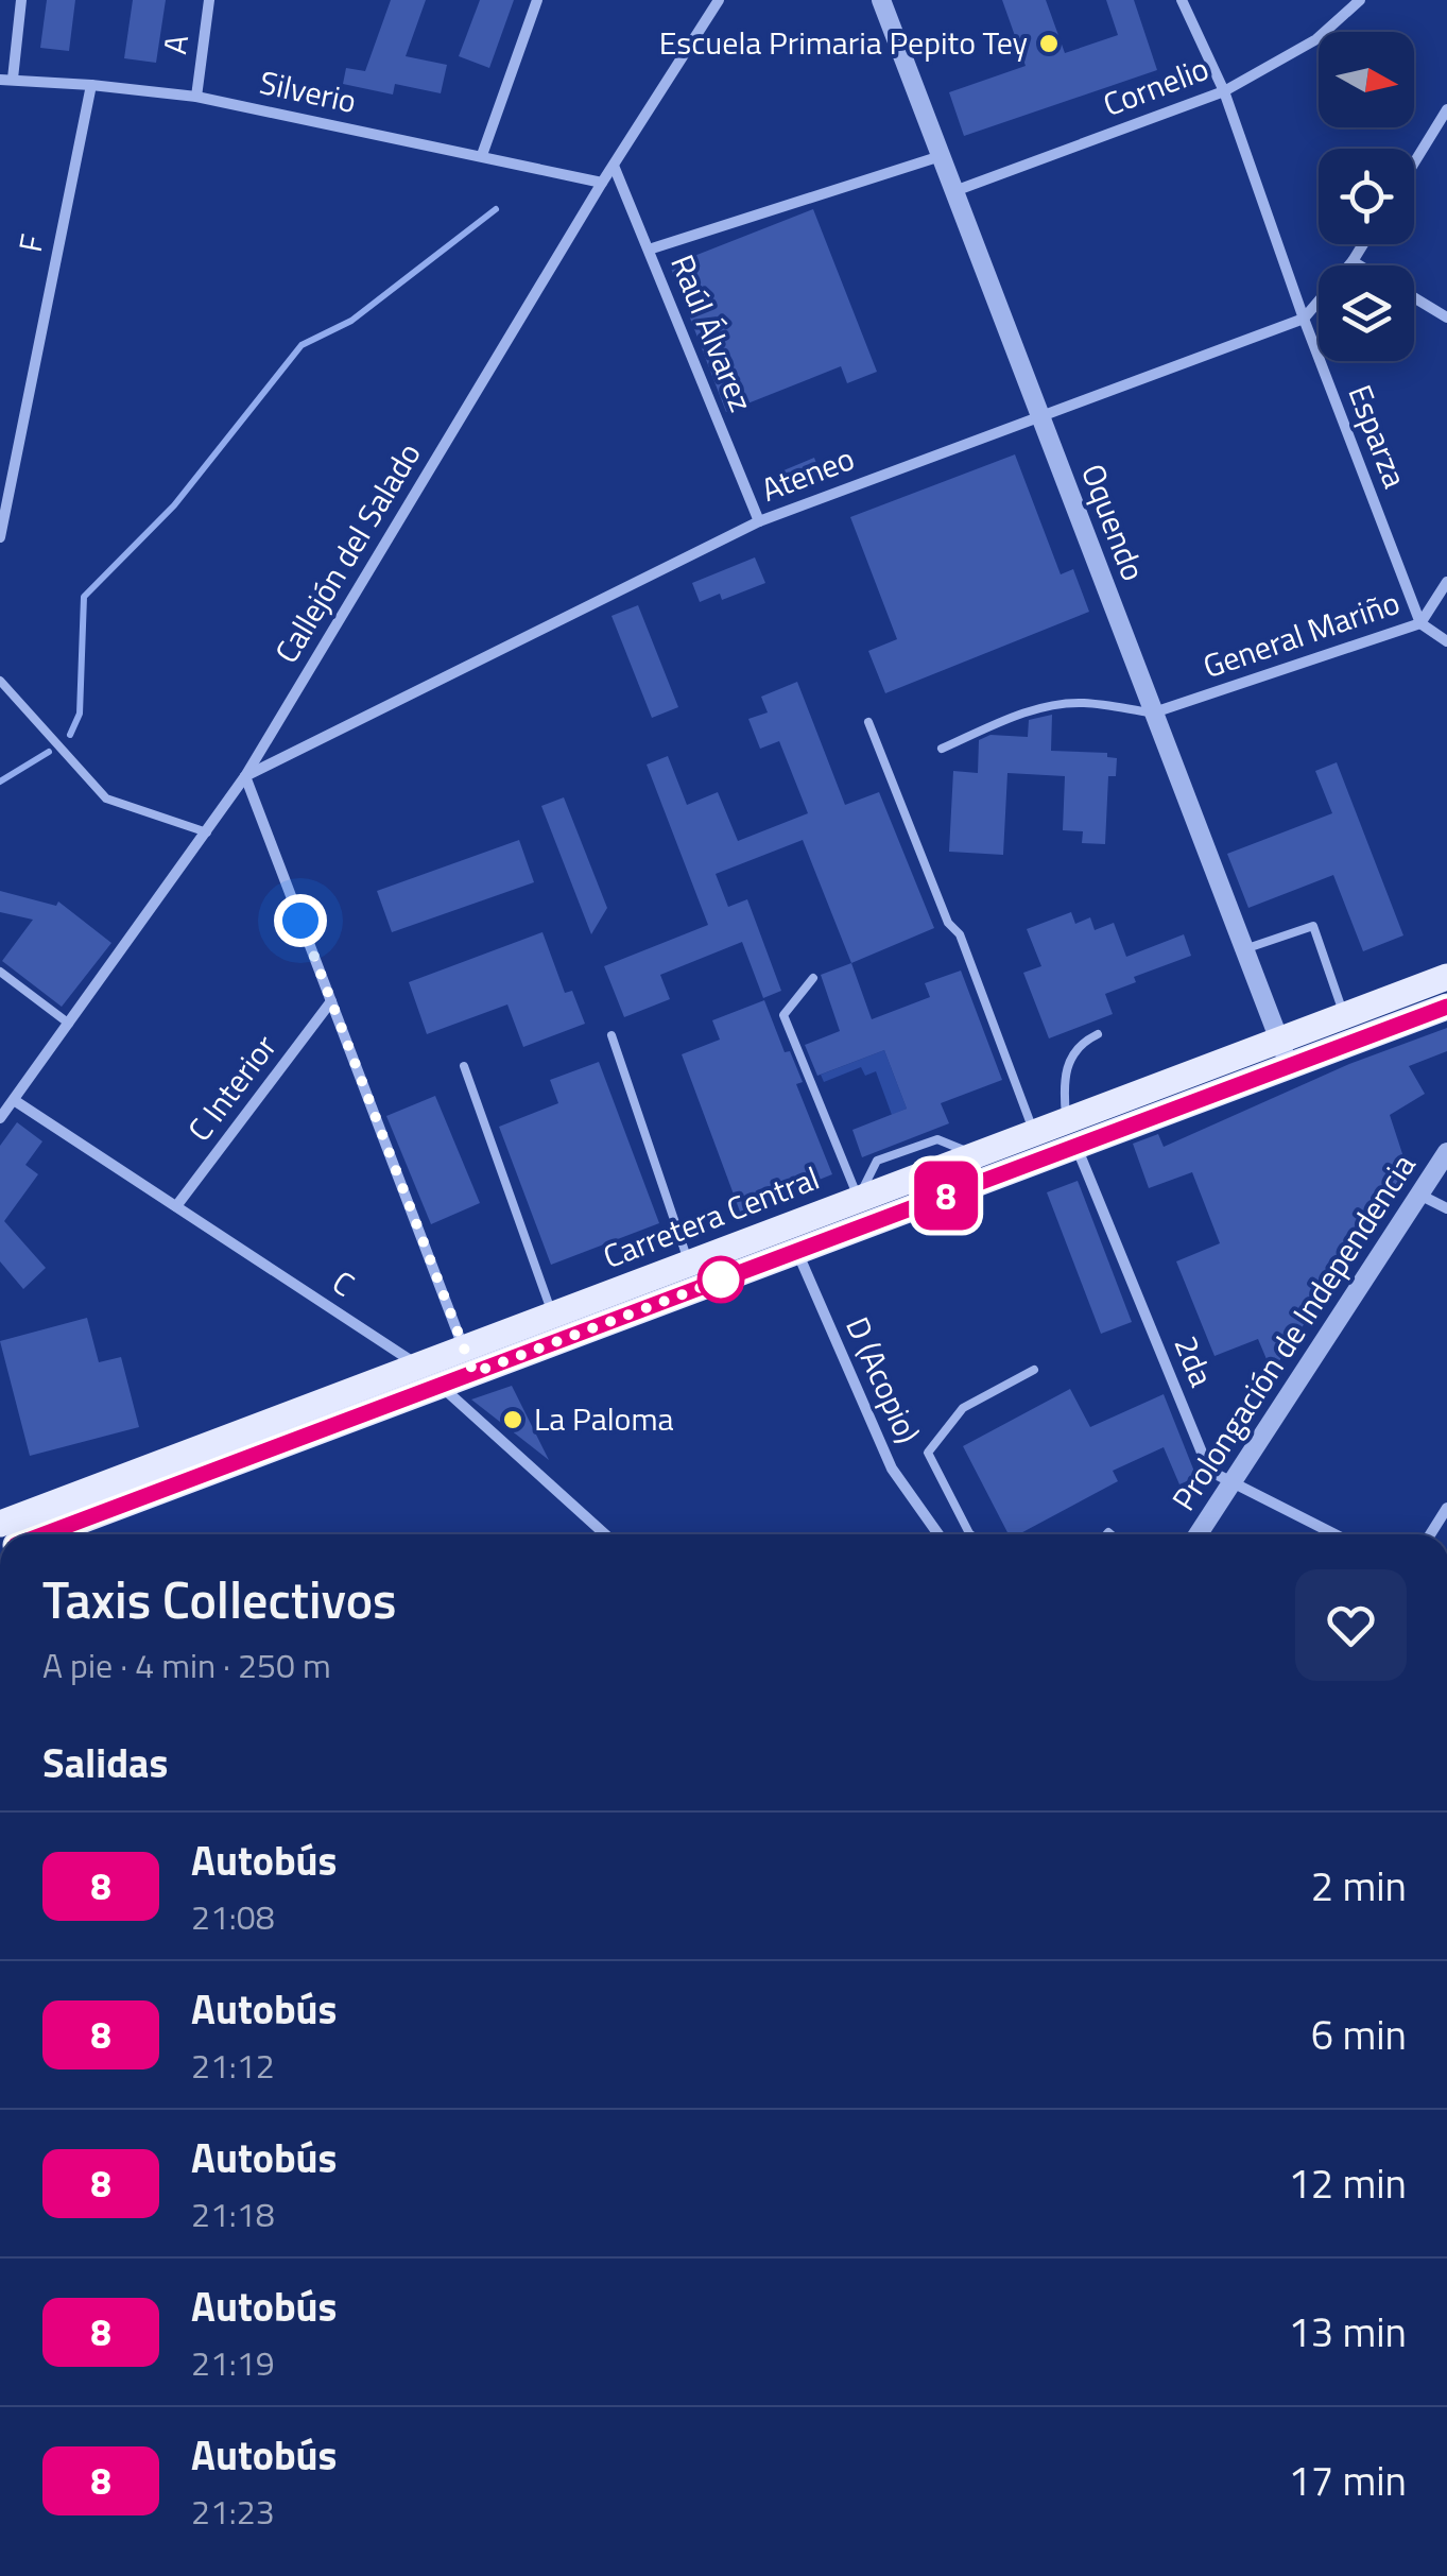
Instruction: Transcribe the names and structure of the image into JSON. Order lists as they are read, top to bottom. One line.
{"streets":{"main road":["Carretera Central"],"street":["A","Cornelio","Silverio","F","Raúl Álvarez","Esparza","Ateneo","Oquendo","Callejón del Salado","General Mariño","C Interior","C","Prolongación de Independencia","2da","D (Acopio)"]},"crossings":[["A","Silverio"],["Cornelio","Esparza"],["Cornelio","Oquendo"],["Silverio","F"],["Silverio","Callejón del Salado"],["Raúl Álvarez","Ateneo"],["Raúl Álvarez","Callejón del Salado"],["Esparza","Ateneo"],["Esparza","General Mariño"],["Ateneo","Oquendo"],["Ateneo","Callejón del Salado"],["Oquendo","General Mariño"],["Oquendo","Carretera Central"],["Callejón del Salado","C"],["C Interior","C"],["Carretera Central","C"],["Carretera Central","2da"],["Carretera Central","D (Acopio)"],["Prolongación de Independencia","2da"]],"places":["Escuela Primaria Pepito Tey","La Paloma"],"lines":["bus line 8"],"north":"right","page":{"on_map":"8","heading":[["Taxis Collectivos","A pie · 4 min · 250 m"],"Salidas"],"list":[{"mark":"8","name":"Autobús","note":"21:08","value":"2 min"},{"mark":"8","name":"Autobús","note":"21:12","value":"6 min"},{"mark":"8","name":"Autobús","note":"21:18","value":"12 min"},{"mark":"8","name":"Autobús","note":"21:19","value":"13 min"},{"mark":"8","name":"Autobús","note":"21:23","value":"17 min"}]}}
